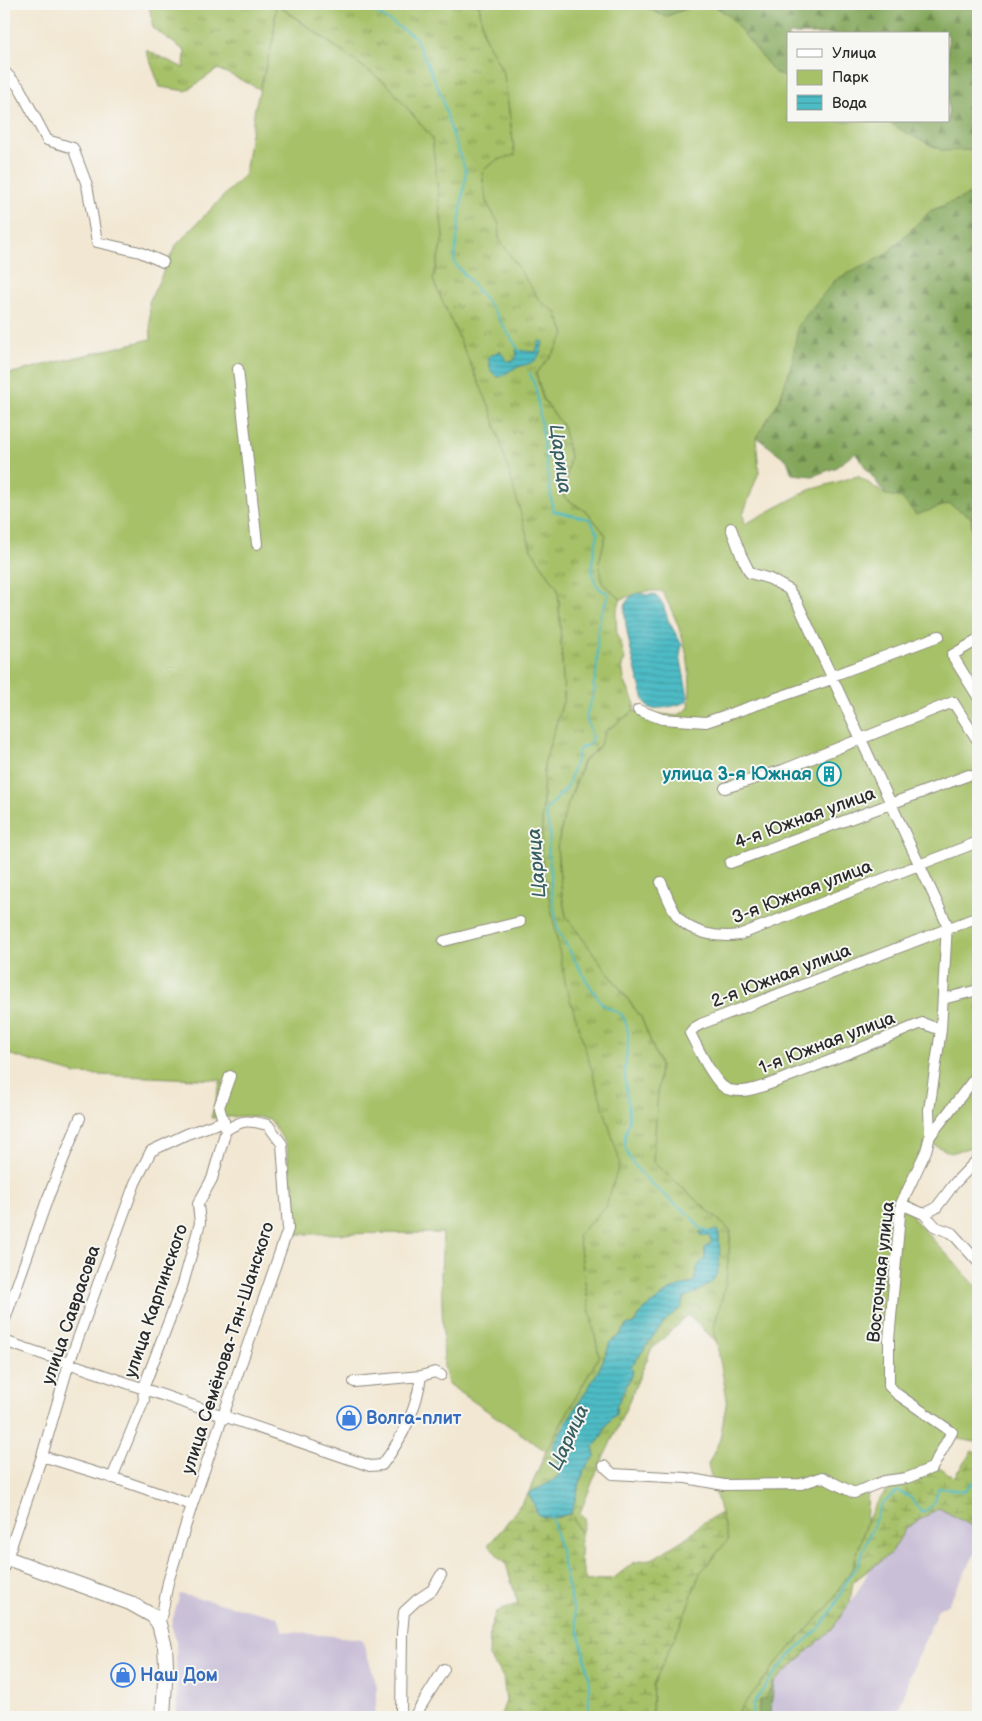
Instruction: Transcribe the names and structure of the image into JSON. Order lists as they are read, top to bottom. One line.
{"streets":{"street":["4-я Южная улица","3-я Южная улица","2-я Южная улица","1-я Южная улица","Восточная улица","улица Карпинского","улица Саврасова","улица Семёнова-Тян-Шанского"]},"crossings":[["2-я Южная улица","1-я Южная улица"],["улица Карпинского","улица Саврасова"],["улица Карпинского","улица Семёнова-Тян-Шанского"],["улица Саврасова","улица Семёнова-Тян-Шанского"]],"water":["Царица"],"places":{"building":["улица 3-я Южная"],"shop":["Волга-плит","Наш Дом"]},"legend":["Улица","Парк","Вода"]}
